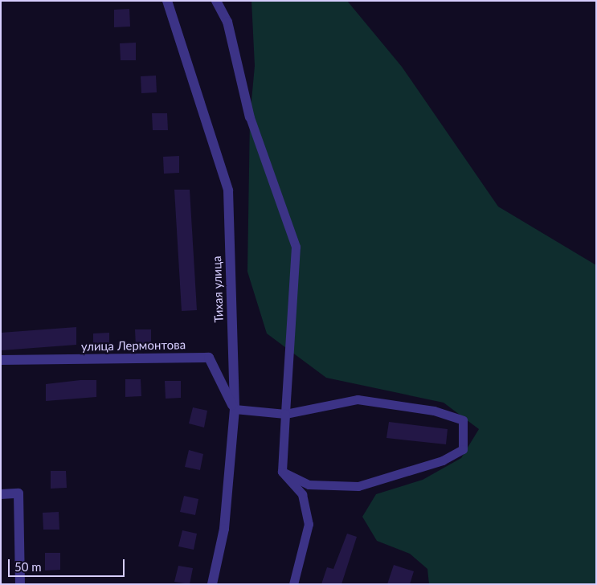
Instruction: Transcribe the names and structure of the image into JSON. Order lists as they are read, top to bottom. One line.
{"streets":{"street":["Тихая улица","улица Лермонтова"]},"crossings":[["Тихая улица","улица Лермонтова"]],"scale_bar":"50 m"}
